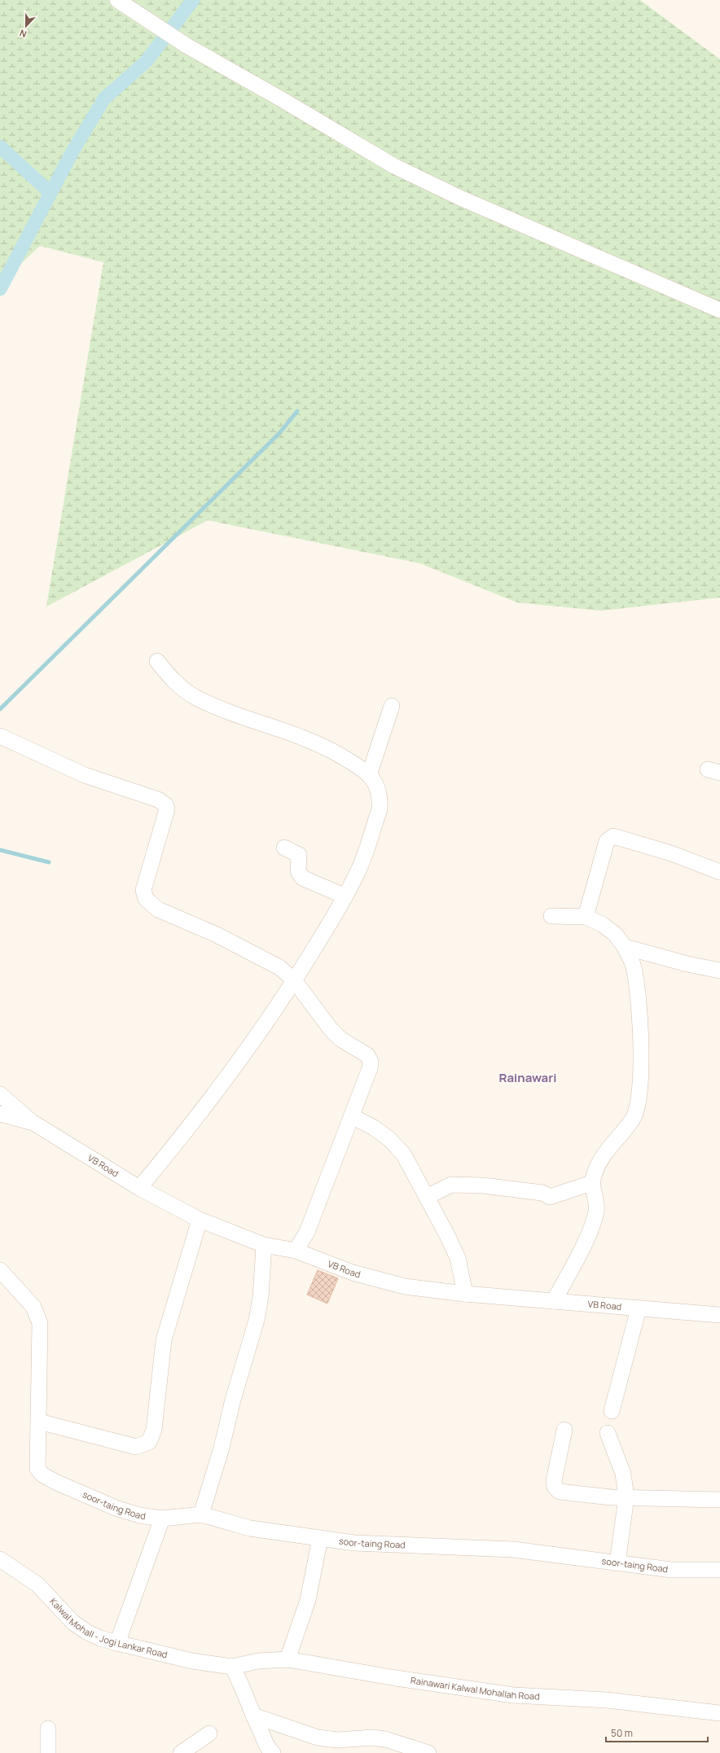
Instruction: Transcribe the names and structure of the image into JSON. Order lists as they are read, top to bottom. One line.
{"streets":{"street":["VB Road","soor-taing Road","Kalwal Mohall - Jogi Lankar Road","Rainawari Kalwal Mohallah Road"]},"crossings":[["Kalwal Mohall - Jogi Lankar Road","Rainawari Kalwal Mohallah Road"]],"districts":["Rainawari"],"scale_bar":"50 m","north":"bottom"}
